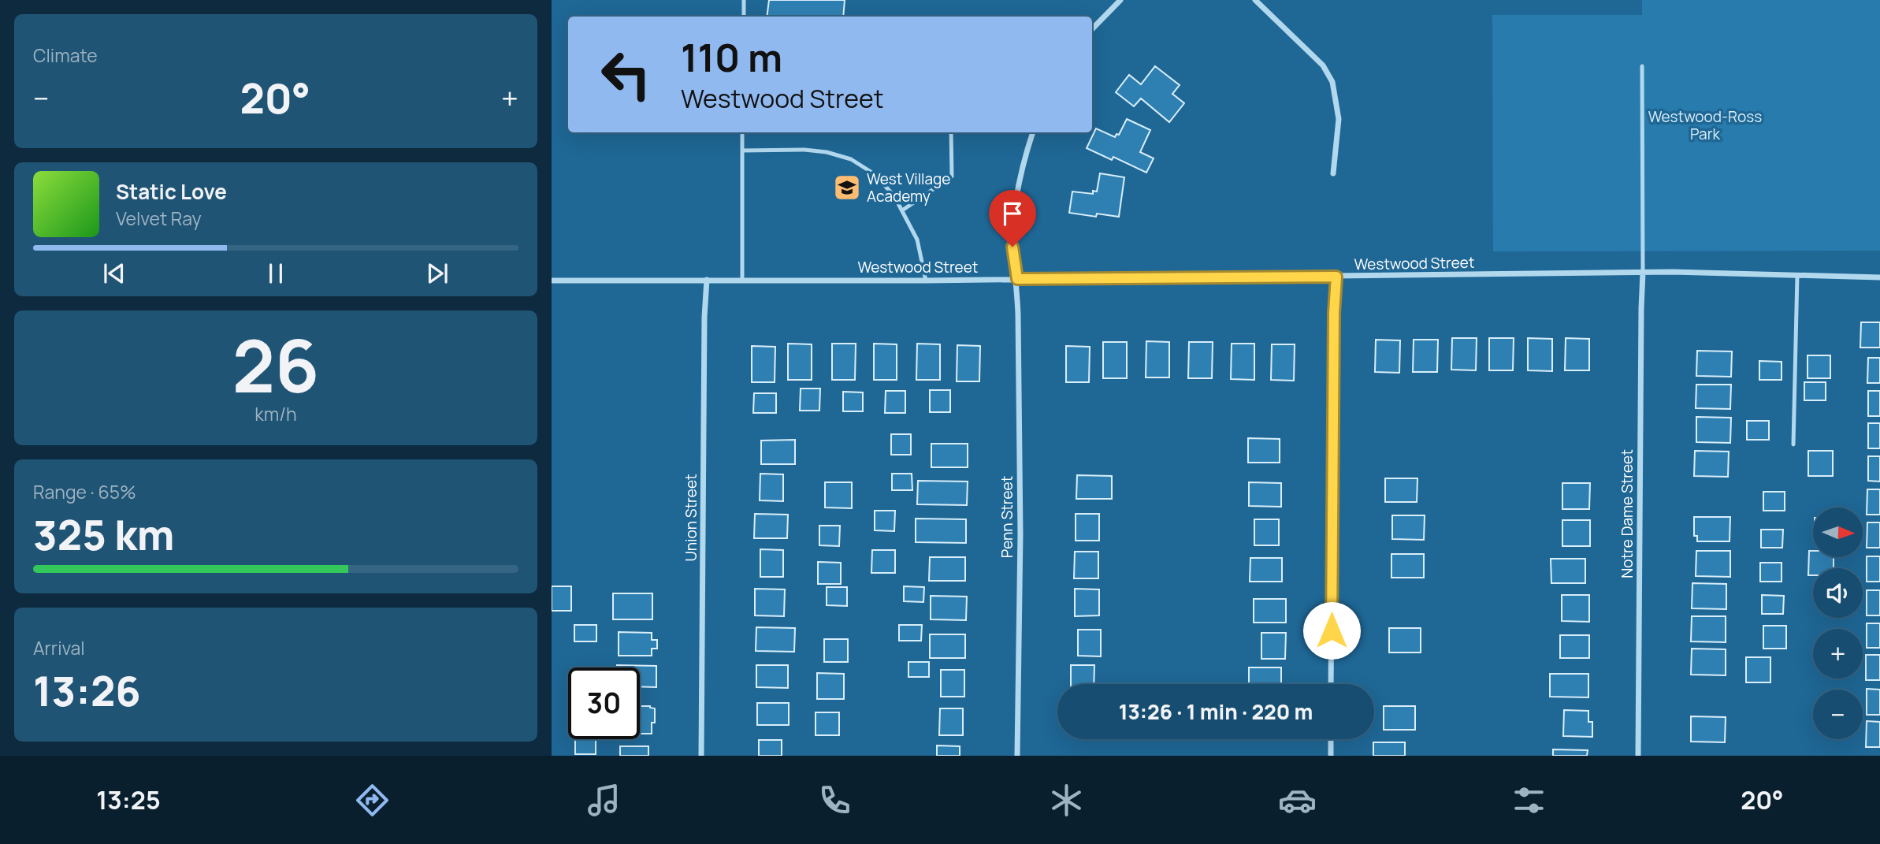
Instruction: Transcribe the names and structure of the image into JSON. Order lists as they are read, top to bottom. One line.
{"streets":{"street":["Westwood Street","Notre Dame Street","Penn Street","Union Street"]},"crossings":[["Westwood Street","Notre Dame Street"],["Westwood Street","Penn Street"],["Westwood Street","Union Street"]],"parks":["Westwood-Ross Park"],"places":{"school or university":["West Village Academy"]},"north":"right","page":{"tile":["Climate",["26","km/h"],["Range · 65%","325 km"],["Arrival","13:26"]],"turn":["110 m","Westwood Street"],"heat":["−","20°","+"],"song":["Static Love","Velvet Ray"],"map_buttons":["+","−"],"limit":"30","trip":"13:26 · 1 min · 220 m","tabs":["13:25","20°"]}}
